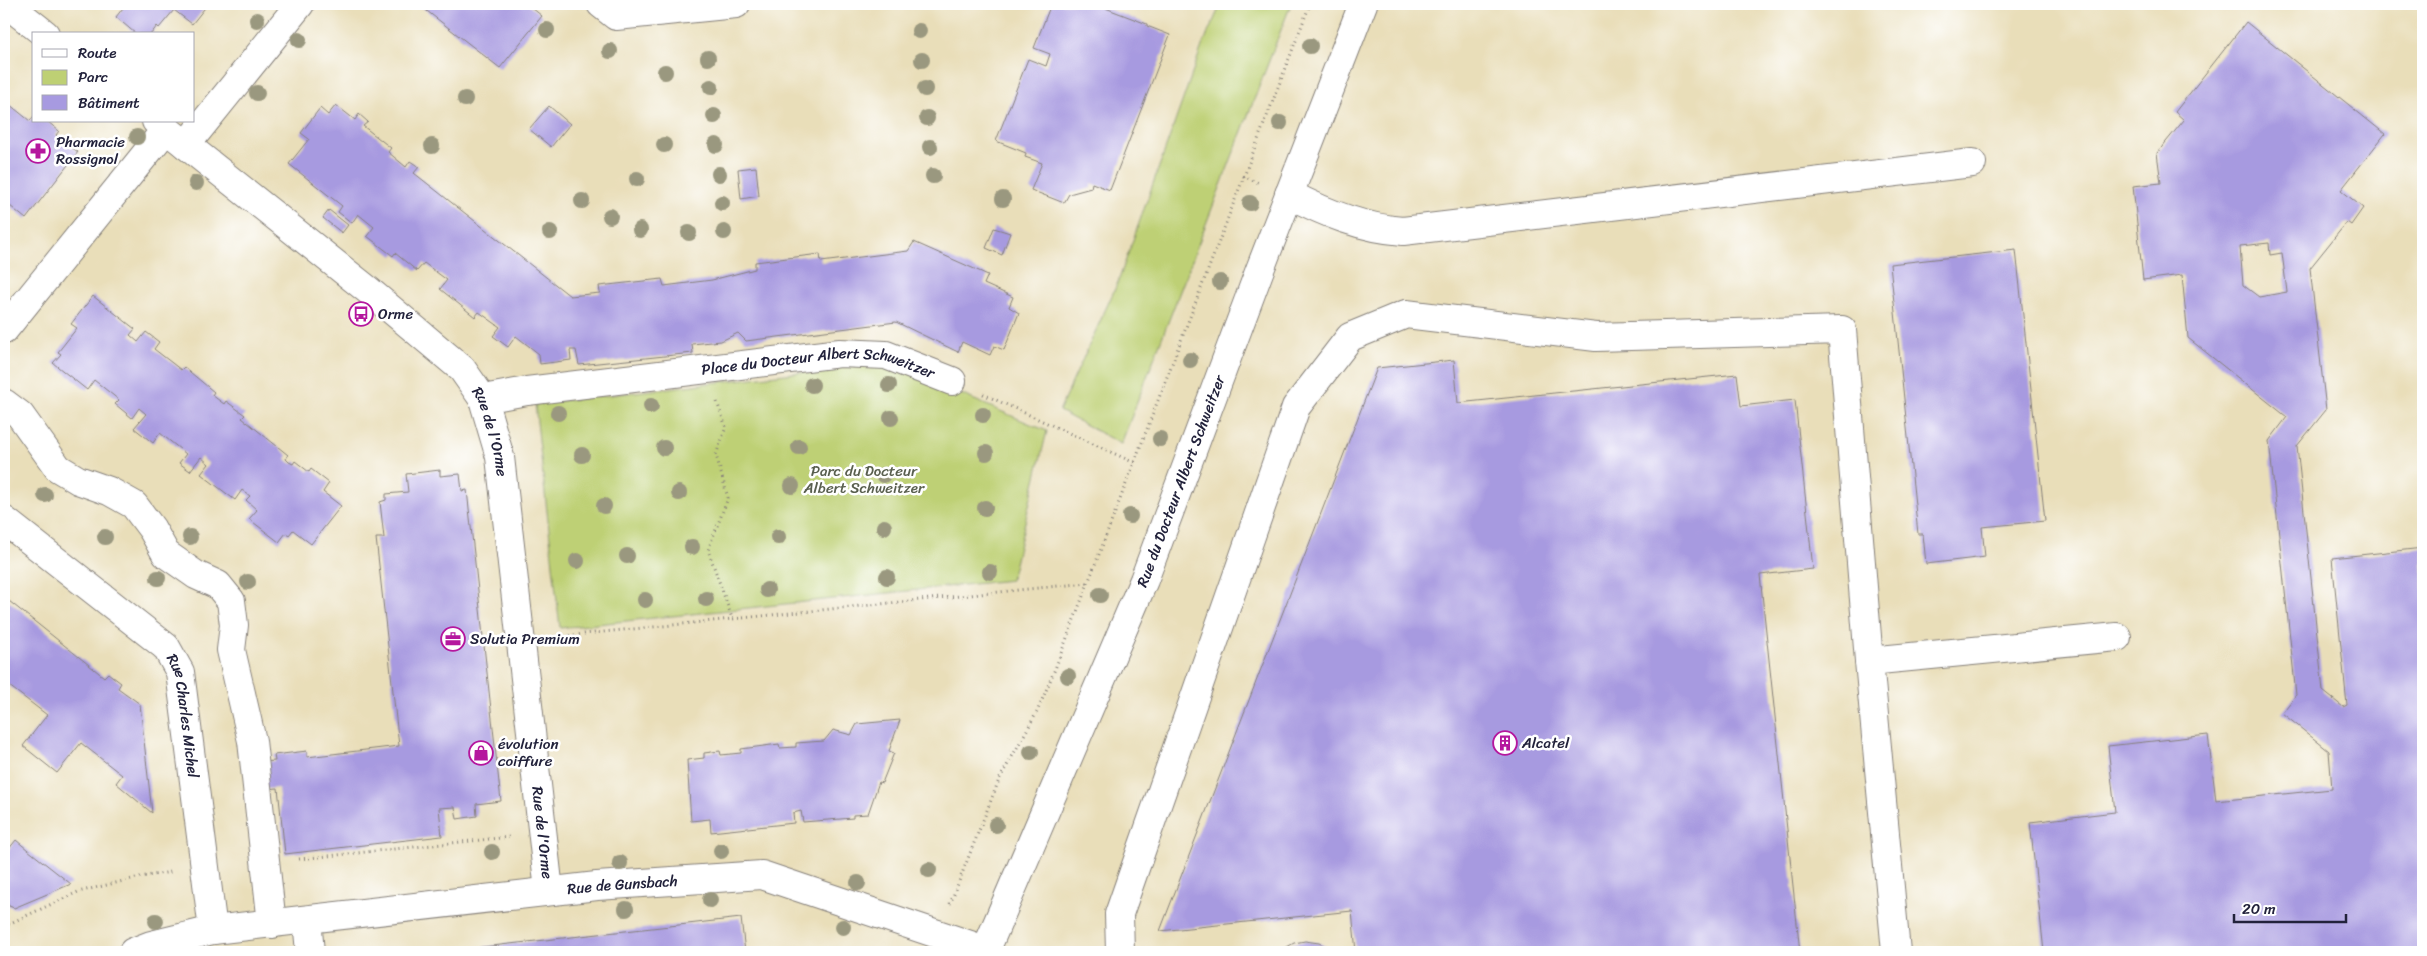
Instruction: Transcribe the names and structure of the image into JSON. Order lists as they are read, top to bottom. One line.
{"streets":{"street":["Place du Docteur Albert Schweitzer","Rue de l'Orme","Rue du Docteur Albert Schweitzer","Rue Charles Michel","Rue de Gunsbach"]},"crossings":[["Place du Docteur Albert Schweitzer","Rue de l'Orme"],["Rue de l'Orme","Rue de Gunsbach"],["Rue du Docteur Albert Schweitzer","Rue de Gunsbach"],["Rue Charles Michel","Rue de Gunsbach"]],"parks":["Parc du Docteur Albert Schweitzer"],"places":{"pharmacy":["Pharmacie Rossignol"],"bus stop":["Orme"],"office":["Solutia Premium"],"building":["Alcatel"],"shop":["évolution coiffure"]},"legend":["Route","Parc","Bâtiment"],"scale_bar":"20 m"}
